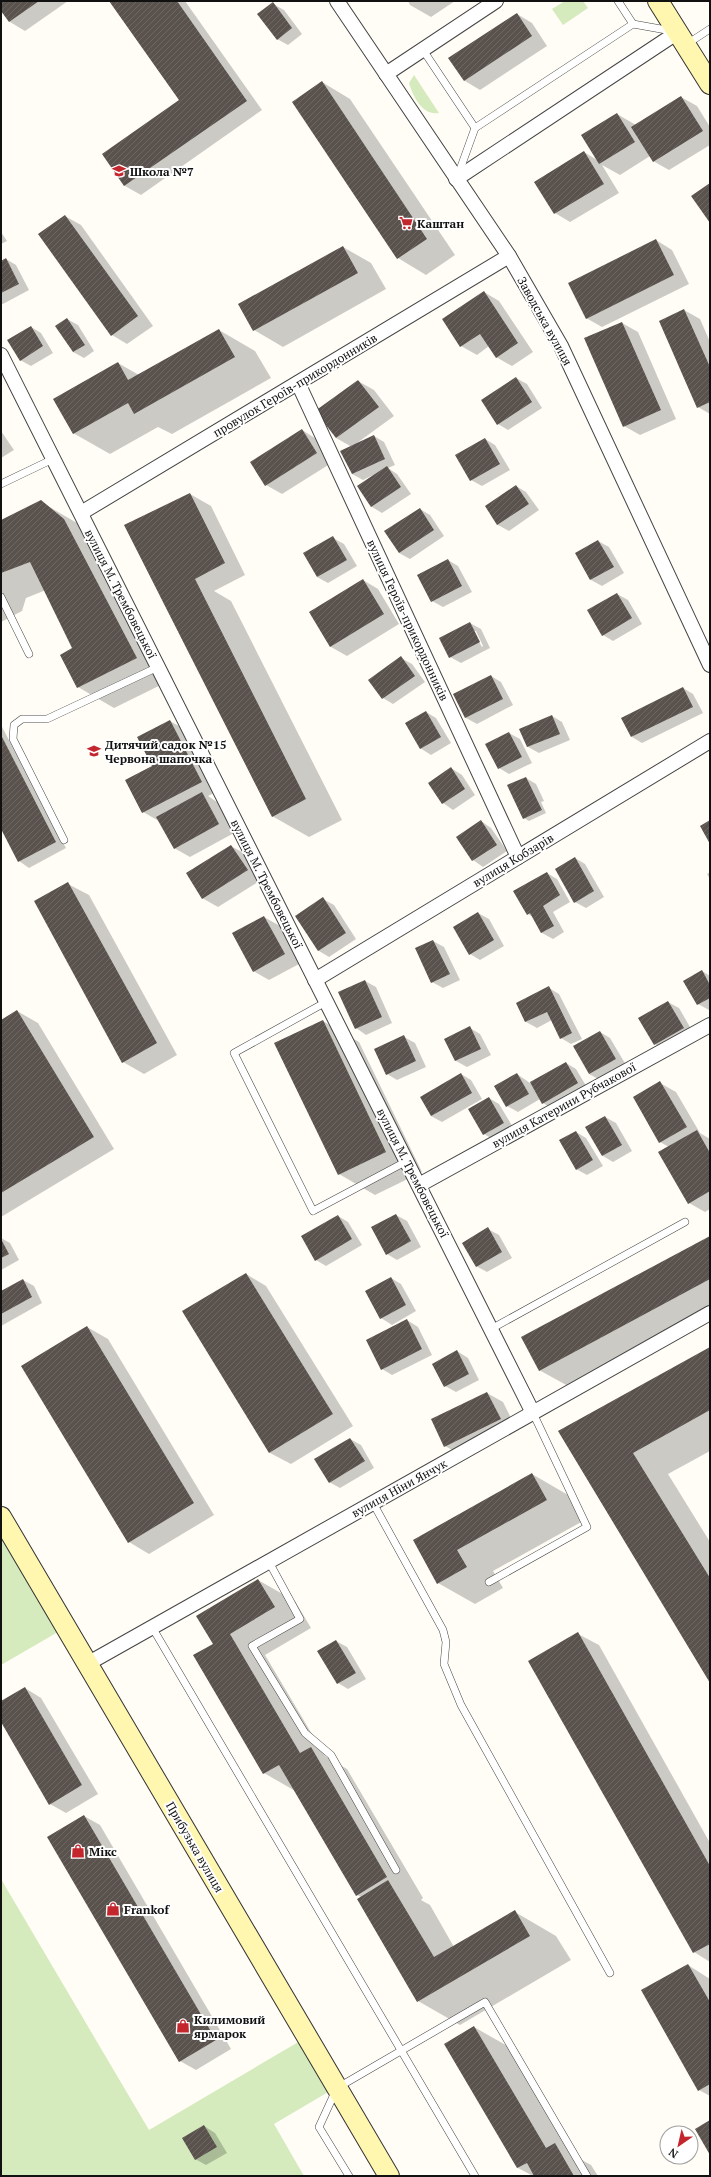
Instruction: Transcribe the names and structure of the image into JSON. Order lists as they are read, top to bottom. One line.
{"streets":{"street":["Заводська вулиця","провулок Героїв-прикордонників","вулиця М. Трембовецької","вулиця Героїв-прикордонників","вулиця Кобзарів","вулиця Катерини Рубчакової","вулиця Ніни Янчук","Прибузька вулиця"]},"crossings":[["Заводська вулиця","провулок Героїв-прикордонників"],["провулок Героїв-прикордонників","вулиця М. Трембовецької"],["провулок Героїв-прикордонників","вулиця Героїв-прикордонників"],["вулиця М. Трембовецької","вулиця Кобзарів"],["вулиця М. Трембовецької","вулиця Катерини Рубчакової"],["вулиця М. Трембовецької","вулиця Ніни Янчук"],["вулиця Героїв-прикордонників","вулиця Кобзарів"],["вулиця Ніни Янчук","Прибузька вулиця"]],"places":{"school or university":["Школа №7","Дитячий садок №15 Червона шапочка"],"supermarket":["Каштан"],"shop":["Мікс","Frankof","Килимовий ярмарок"]},"north":"bottom left"}
